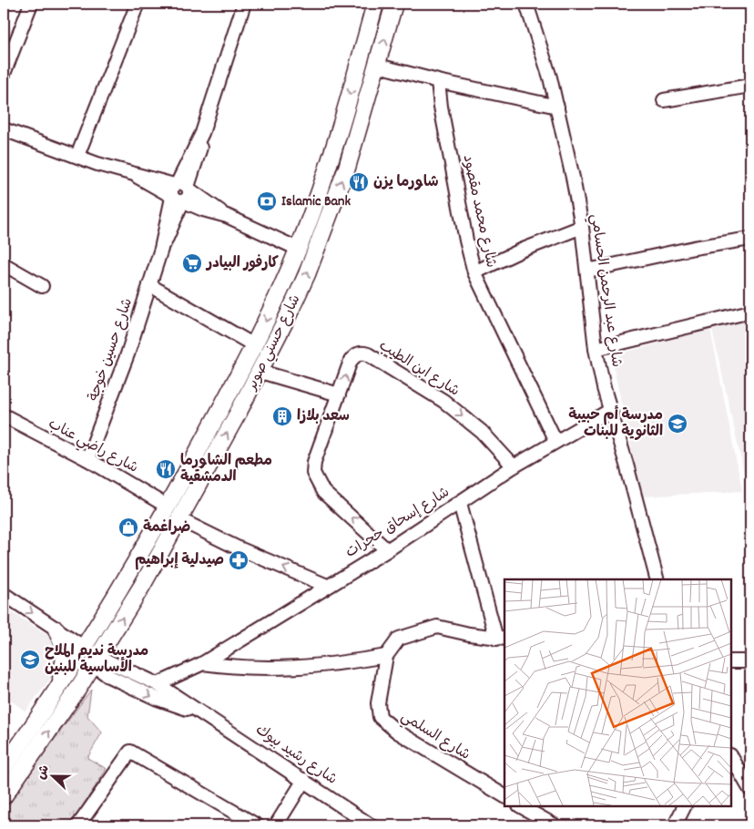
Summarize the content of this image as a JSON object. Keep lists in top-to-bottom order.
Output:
{
  "streets": {
    "main road": ["شارع حسني صوبر"],
    "street": [
      "شارع محمد مقصود",
      "شارع عبد الرحمن الحسامي",
      "شارع حسين خوجة",
      "شارع ابن الطيب",
      "شارع راضي عناب",
      "شارع إسحاق حجرات",
      "شارع السلمي",
      "شارع رشيد بيوك"
    ]
  },
  "crossings": [
    ["شارع محمد مقصود", "شارع إسحاق حجرات"],
    ["شارع عبد الرحمن الحسامي", "شارع إسحاق حجرات"],
    ["شارع حسني صوبر", "شارع راضي عناب"],
    ["شارع حسني صوبر", "شارع رشيد بيوك"],
    ["شارع حسين خوجة", "شارع راضي عناب"],
    ["شارع ابن الطيب", "شارع إسحاق حجرات"],
    ["شارع إسحاق حجرات", "شارع رشيد بيوك"]
  ],
  "places": {
    "restaurant": ["شاورما يزن", "مطعم الشاورما الدمشقية"],
    "bank": ["Islamic Bank"],
    "supermarket": ["كارفور البيادر"],
    "building": ["سعد بلازا"],
    "school or university": ["مدرسة أم حبيبة الثانوية للبنات", "مدرسة نديم الملاح الأساسية للبنين"],
    "shop": ["ضراغمة"],
    "pharmacy": ["صيدلية إبراهيم"]
  },
  "north": "left"
}
